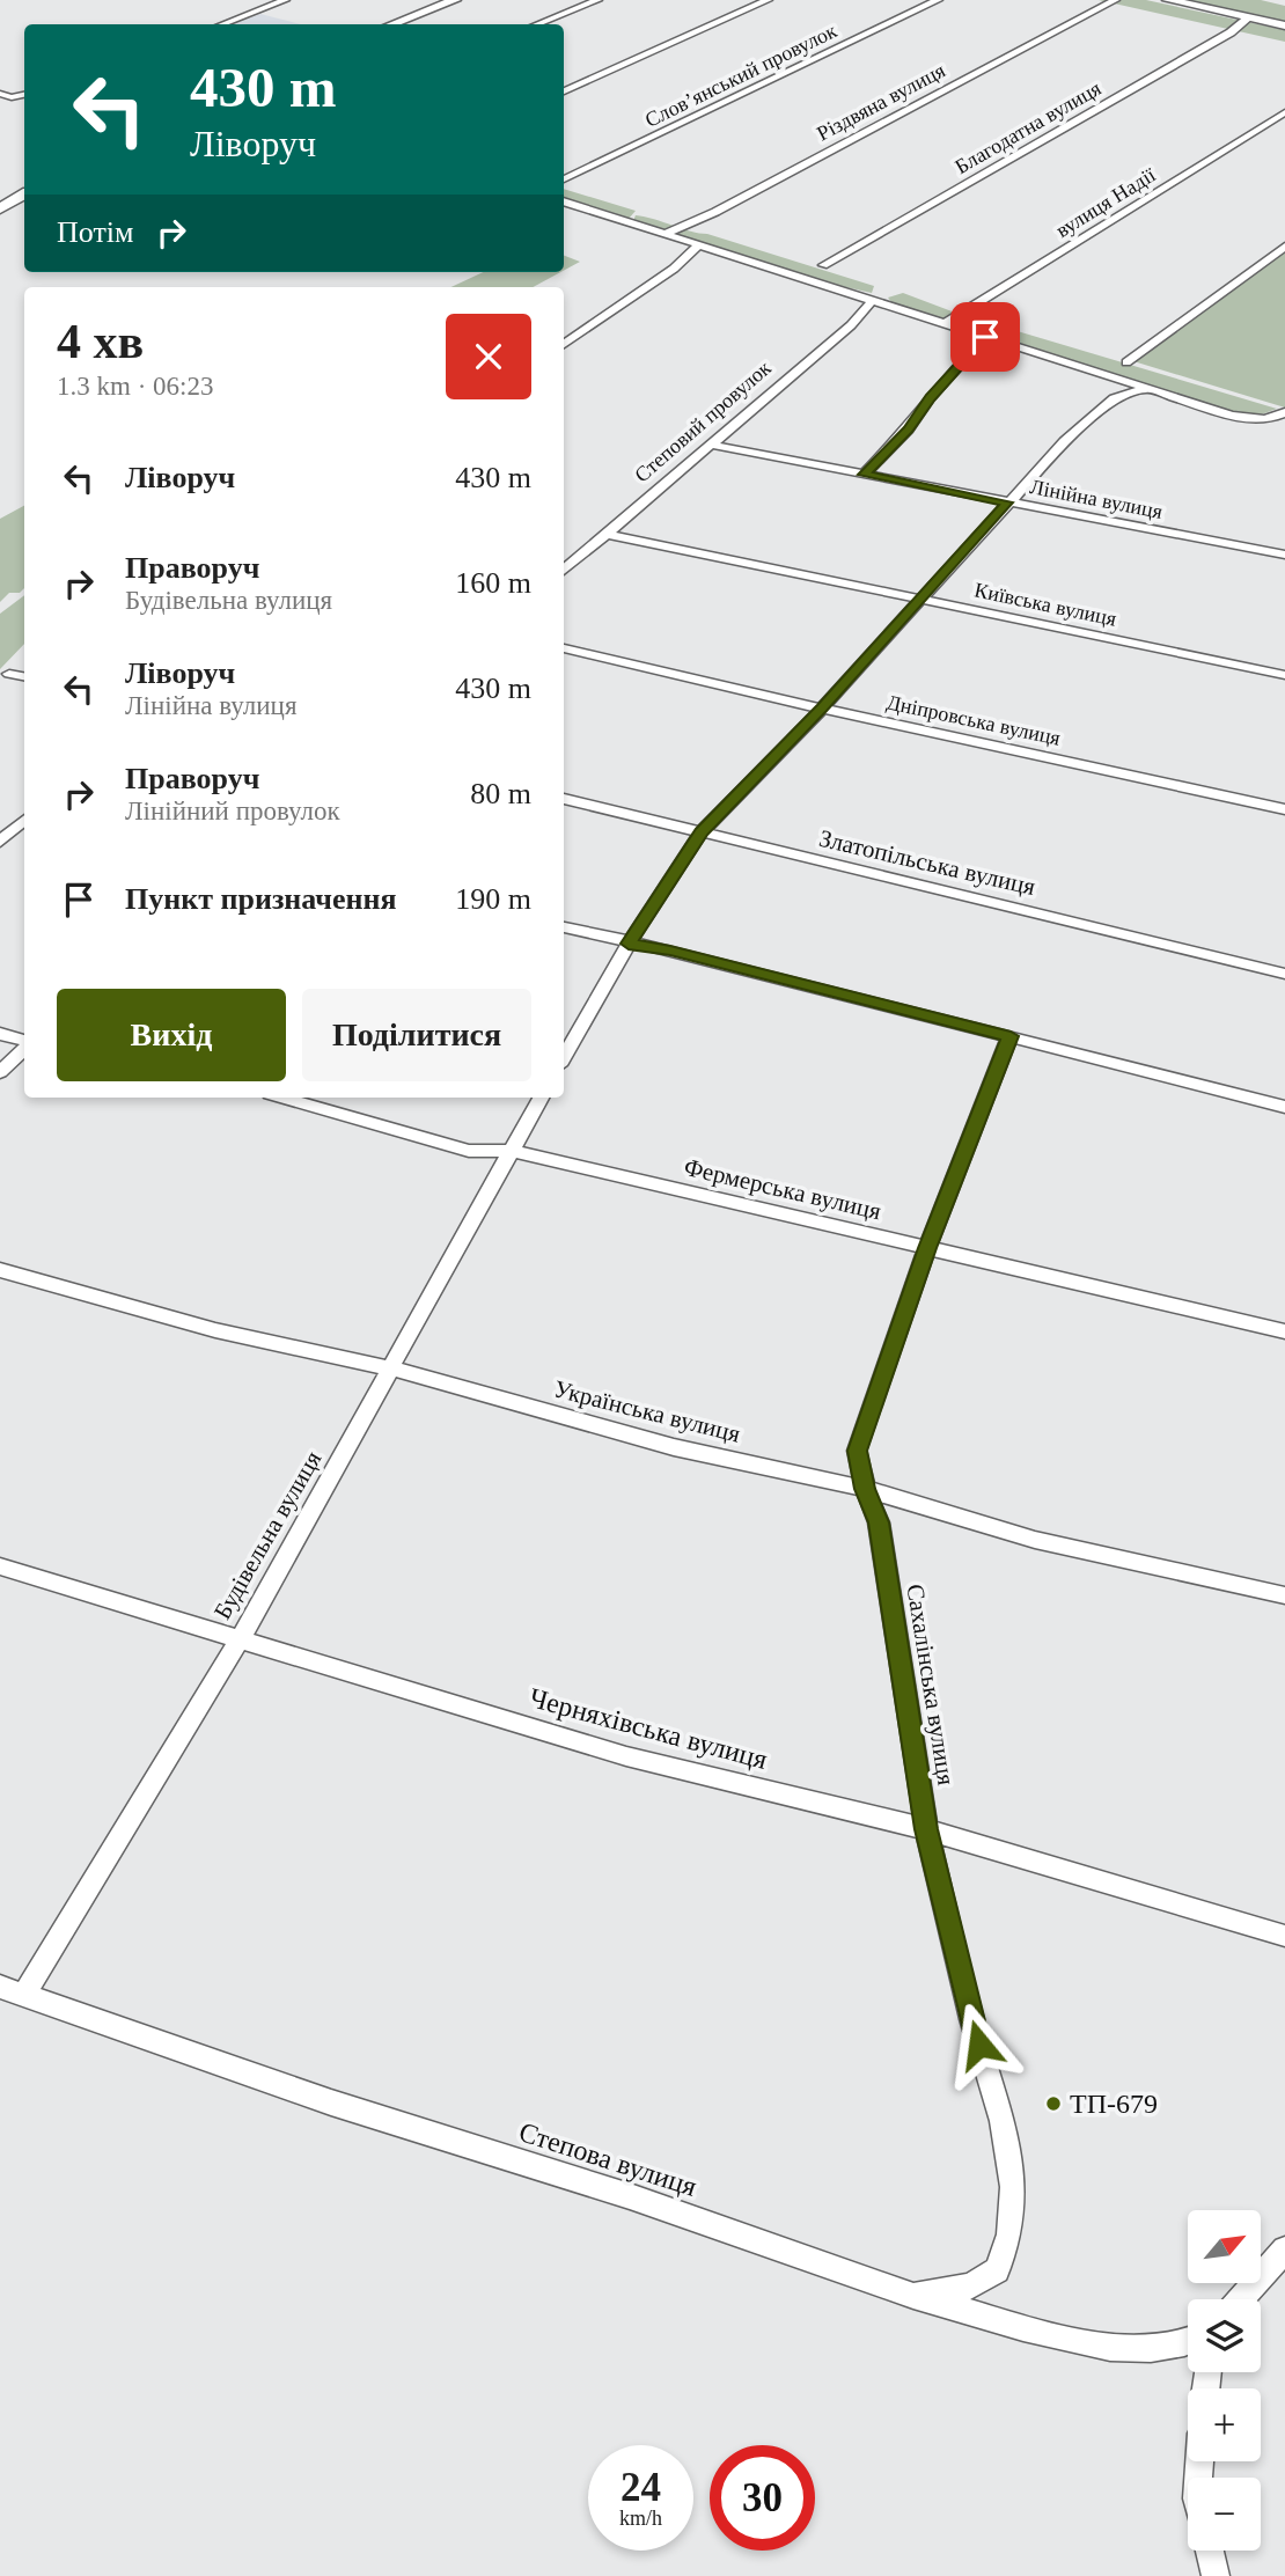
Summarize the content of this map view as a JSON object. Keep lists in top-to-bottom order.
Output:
{
  "streets": {
    "street": [
      "Словʼянський провулок",
      "Різдвяна вулиця",
      "Благодатна вулиця",
      "вулиця Надії",
      "Степовий провулок",
      "Лінійна вулиця",
      "Київська вулиця",
      "Дніпровська вулиця",
      "Златопільська вулиця",
      "Фермерська вулиця",
      "Українська вулиця",
      "Будівельна вулиця",
      "Сахалінська вулиця",
      "Черняхівська вулиця",
      "Степова вулиця"
    ]
  },
  "crossings": [
    ["Степовий провулок", "Лінійна вулиця"],
    ["Степовий провулок", "Київська вулиця"],
    ["Фермерська вулиця", "Будівельна вулиця"],
    ["Фермерська вулиця", "Сахалінська вулиця"],
    ["Українська вулиця", "Будівельна вулиця"],
    ["Українська вулиця", "Сахалінська вулиця"],
    ["Будівельна вулиця", "Черняхівська вулиця"],
    ["Будівельна вулиця", "Степова вулиця"],
    ["Сахалінська вулиця", "Черняхівська вулиця"],
    ["Сахалінська вулиця", "Степова вулиця"]
  ],
  "places": ["ТП-679"],
  "north": "top right",
  "page": {
    "turn": ["430 m", "Ліворуч"],
    "then": "Потім",
    "heading": ["4 хв", "1.3 km · 06:23"],
    "list": [
      {
        "name": "Ліворуч",
        "value": "430 m"
      },
      {
        "name": "Праворуч",
        "note": "Будівельна вулиця",
        "value": "160 m"
      },
      {
        "name": "Ліворуч",
        "note": "Лінійна вулиця",
        "value": "430 m"
      },
      {
        "name": "Праворуч",
        "note": "Лінійний провулок",
        "value": "80 m"
      },
      {
        "name": "Пункт призначення",
        "value": "190 m"
      }
    ],
    "buttons": ["Вихід", "Поділитися"],
    "map_buttons": ["+", "−"],
    "speed": "24 km/h",
    "limit": "30"
  }
}
